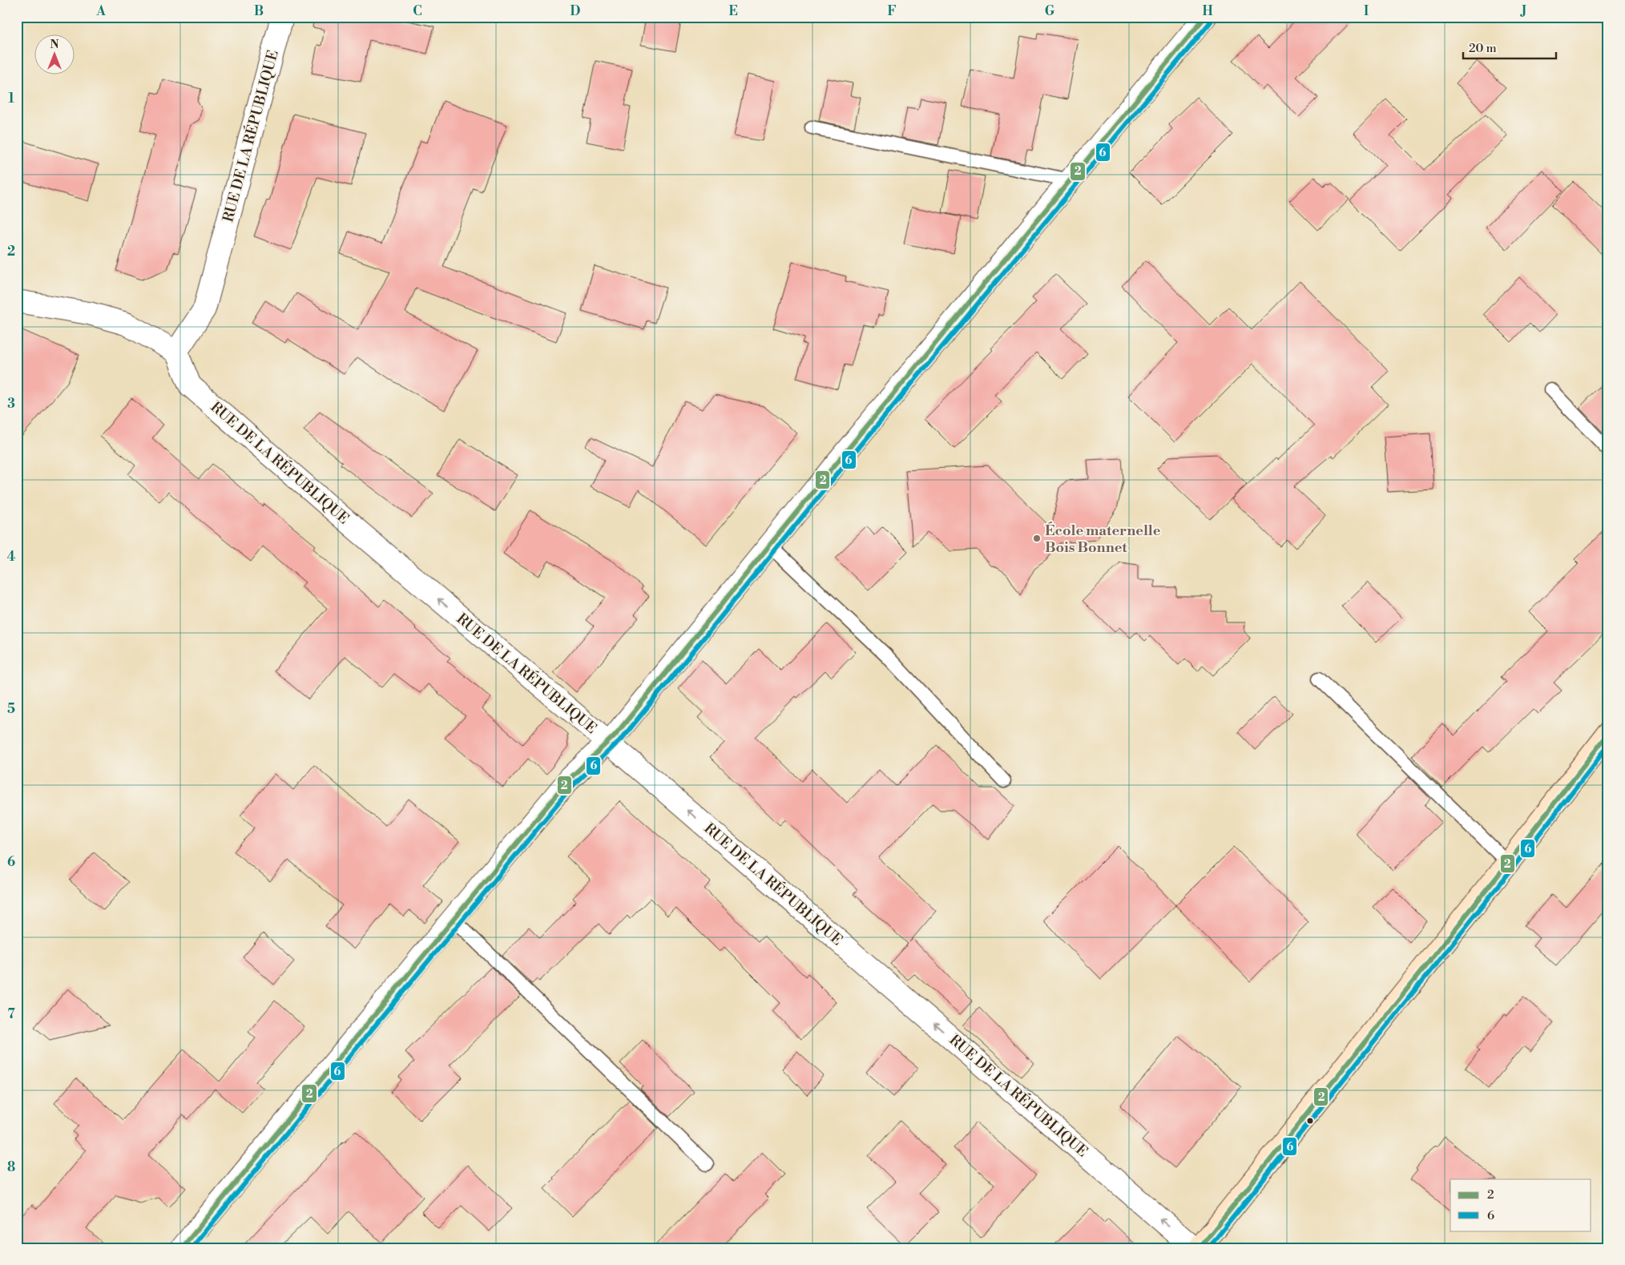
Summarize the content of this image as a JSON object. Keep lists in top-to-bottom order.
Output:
{
  "streets": {
    "street": ["RUE DE LA RÉPUBLIQUE"]
  },
  "one_way": ["RUE DE LA RÉPUBLIQUE"],
  "places": ["École maternelle Bois Bonnet"],
  "lines": ["transit line 2", "transit line 6"],
  "legend": ["2", "6"],
  "scale_bar": "20 m",
  "north": "top",
  "grid": {
    "columns": [
      "A",
      "B",
      "C",
      "D",
      "E",
      "F",
      "G",
      "H",
      "I",
      "J"
    ],
    "rows": [
      "1",
      "2",
      "3",
      "4",
      "5",
      "6",
      "7",
      "8"
    ]
  }
}
